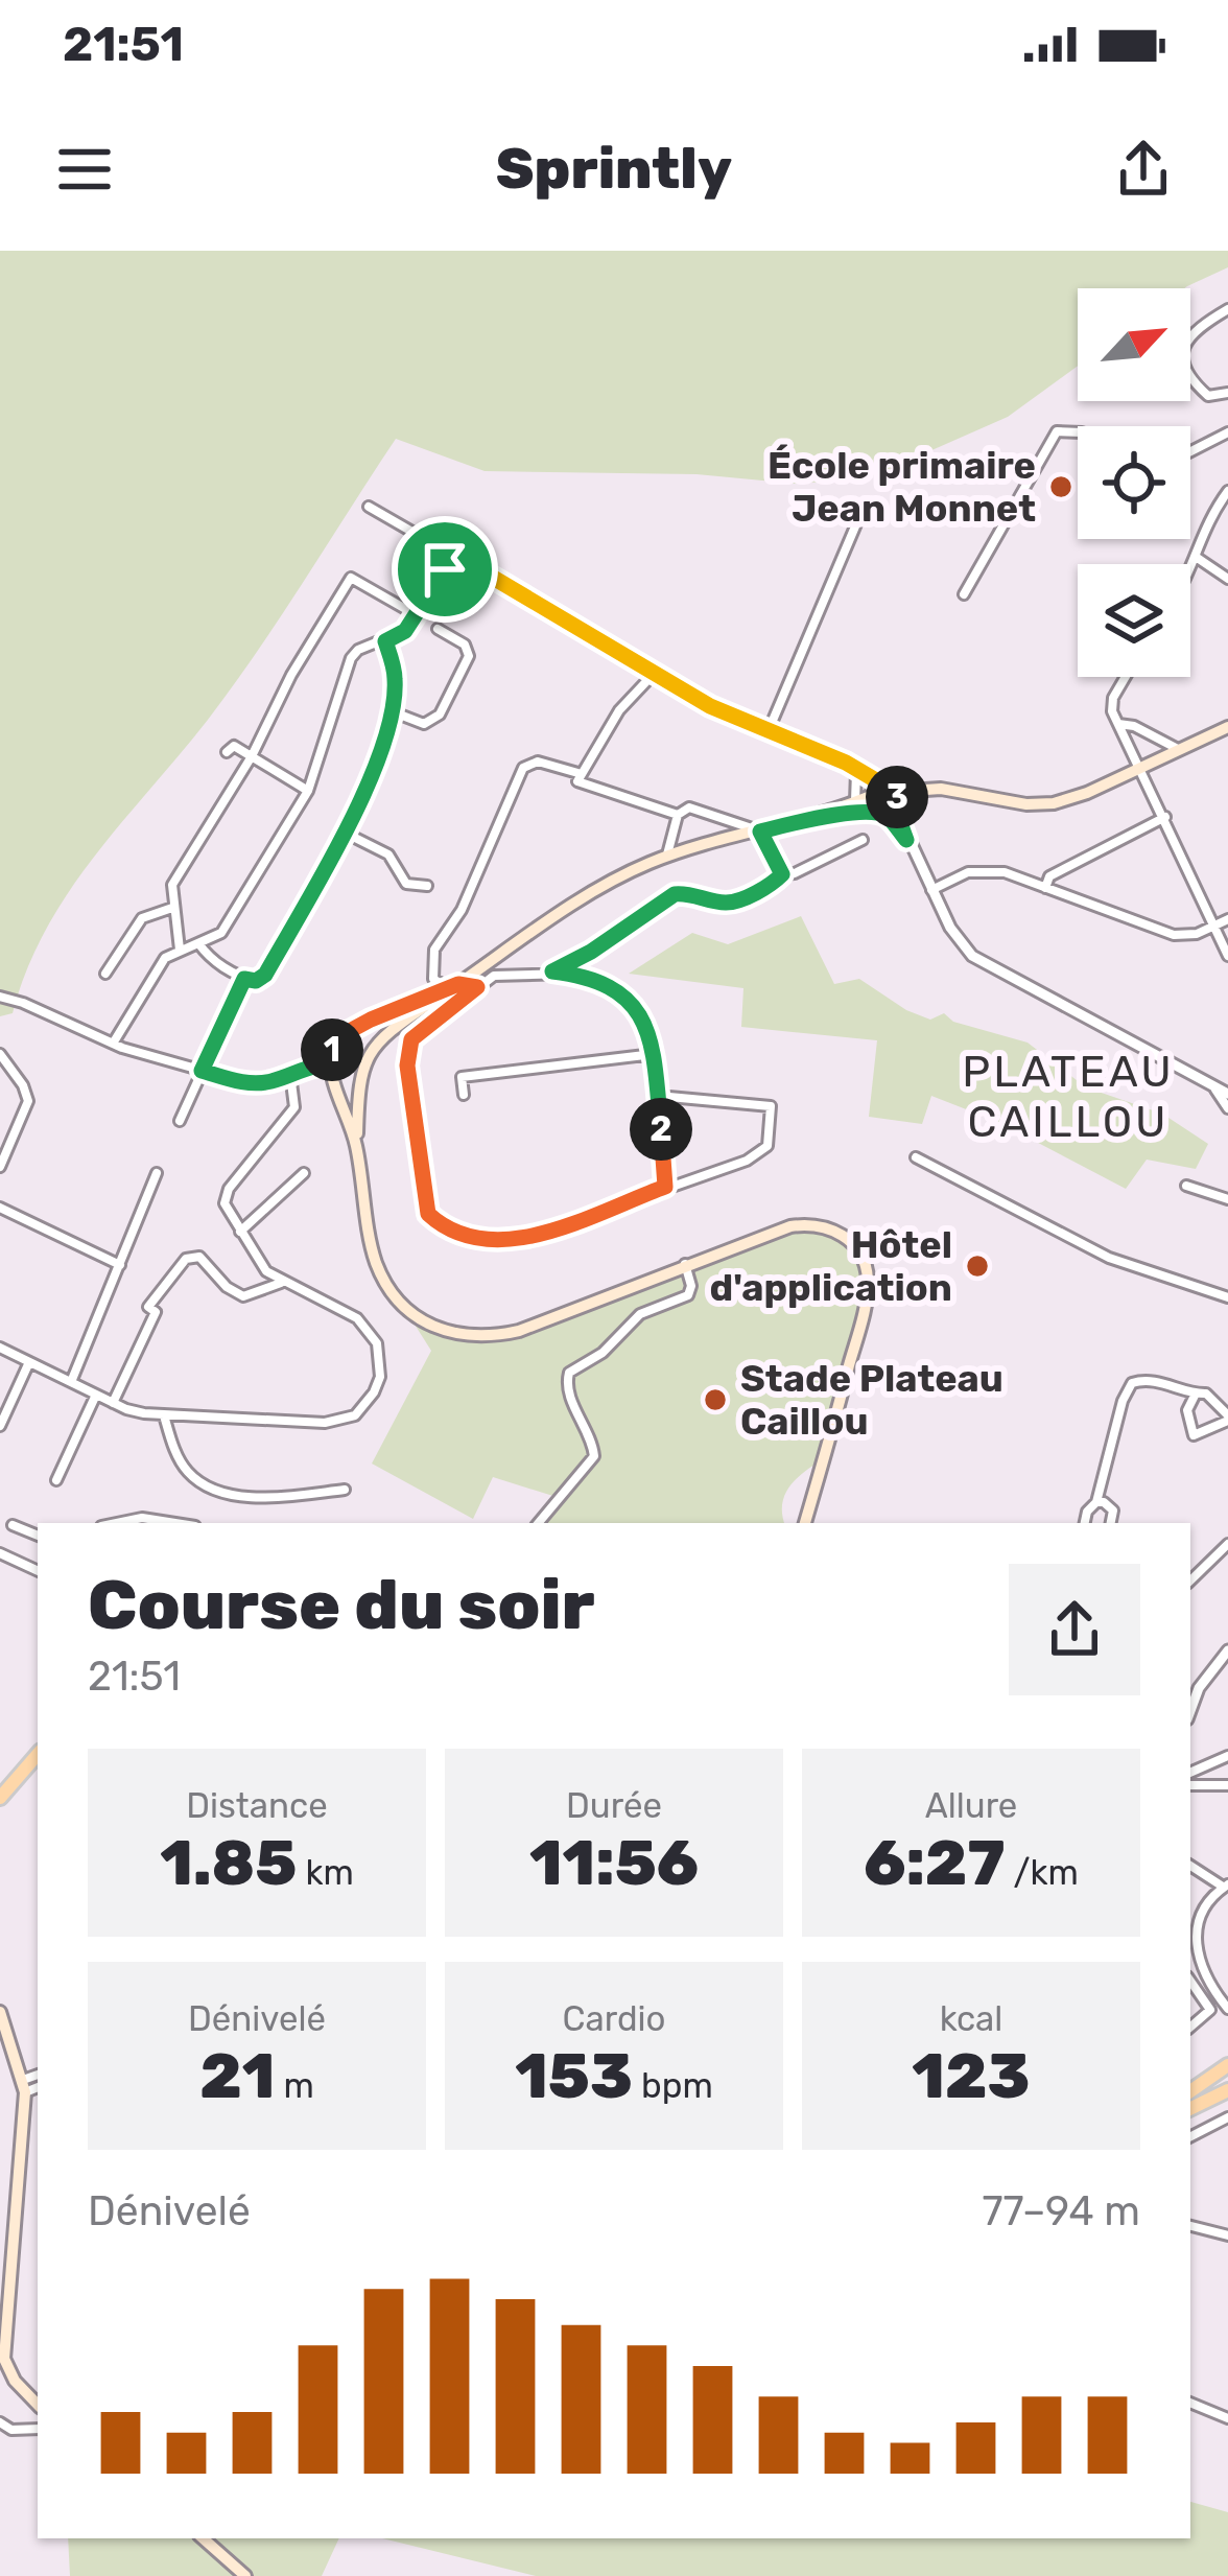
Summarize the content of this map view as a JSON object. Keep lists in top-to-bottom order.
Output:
{
  "districts": ["PLATEAU CAILLOU"],
  "places": ["École primaire Jean Monnet", "Hôtel d'application", "Stade Plateau Caillou"],
  "north": "top right",
  "page": {
    "status": "21:51",
    "header": "Sprintly",
    "pins": ["3", "1", "2"],
    "heading": ["Course du soir", "21:51"],
    "stats": [
      ["Distance", "1.85 km"],
      ["Durée", "11:56"],
      ["Allure", "6:27 /km"],
      ["Dénivelé", "21 m"],
      ["Cardio", "153 bpm"],
      ["kcal", "123"]
    ],
    "chart": ["Dénivelé", "77–94 m"]
  }
}
